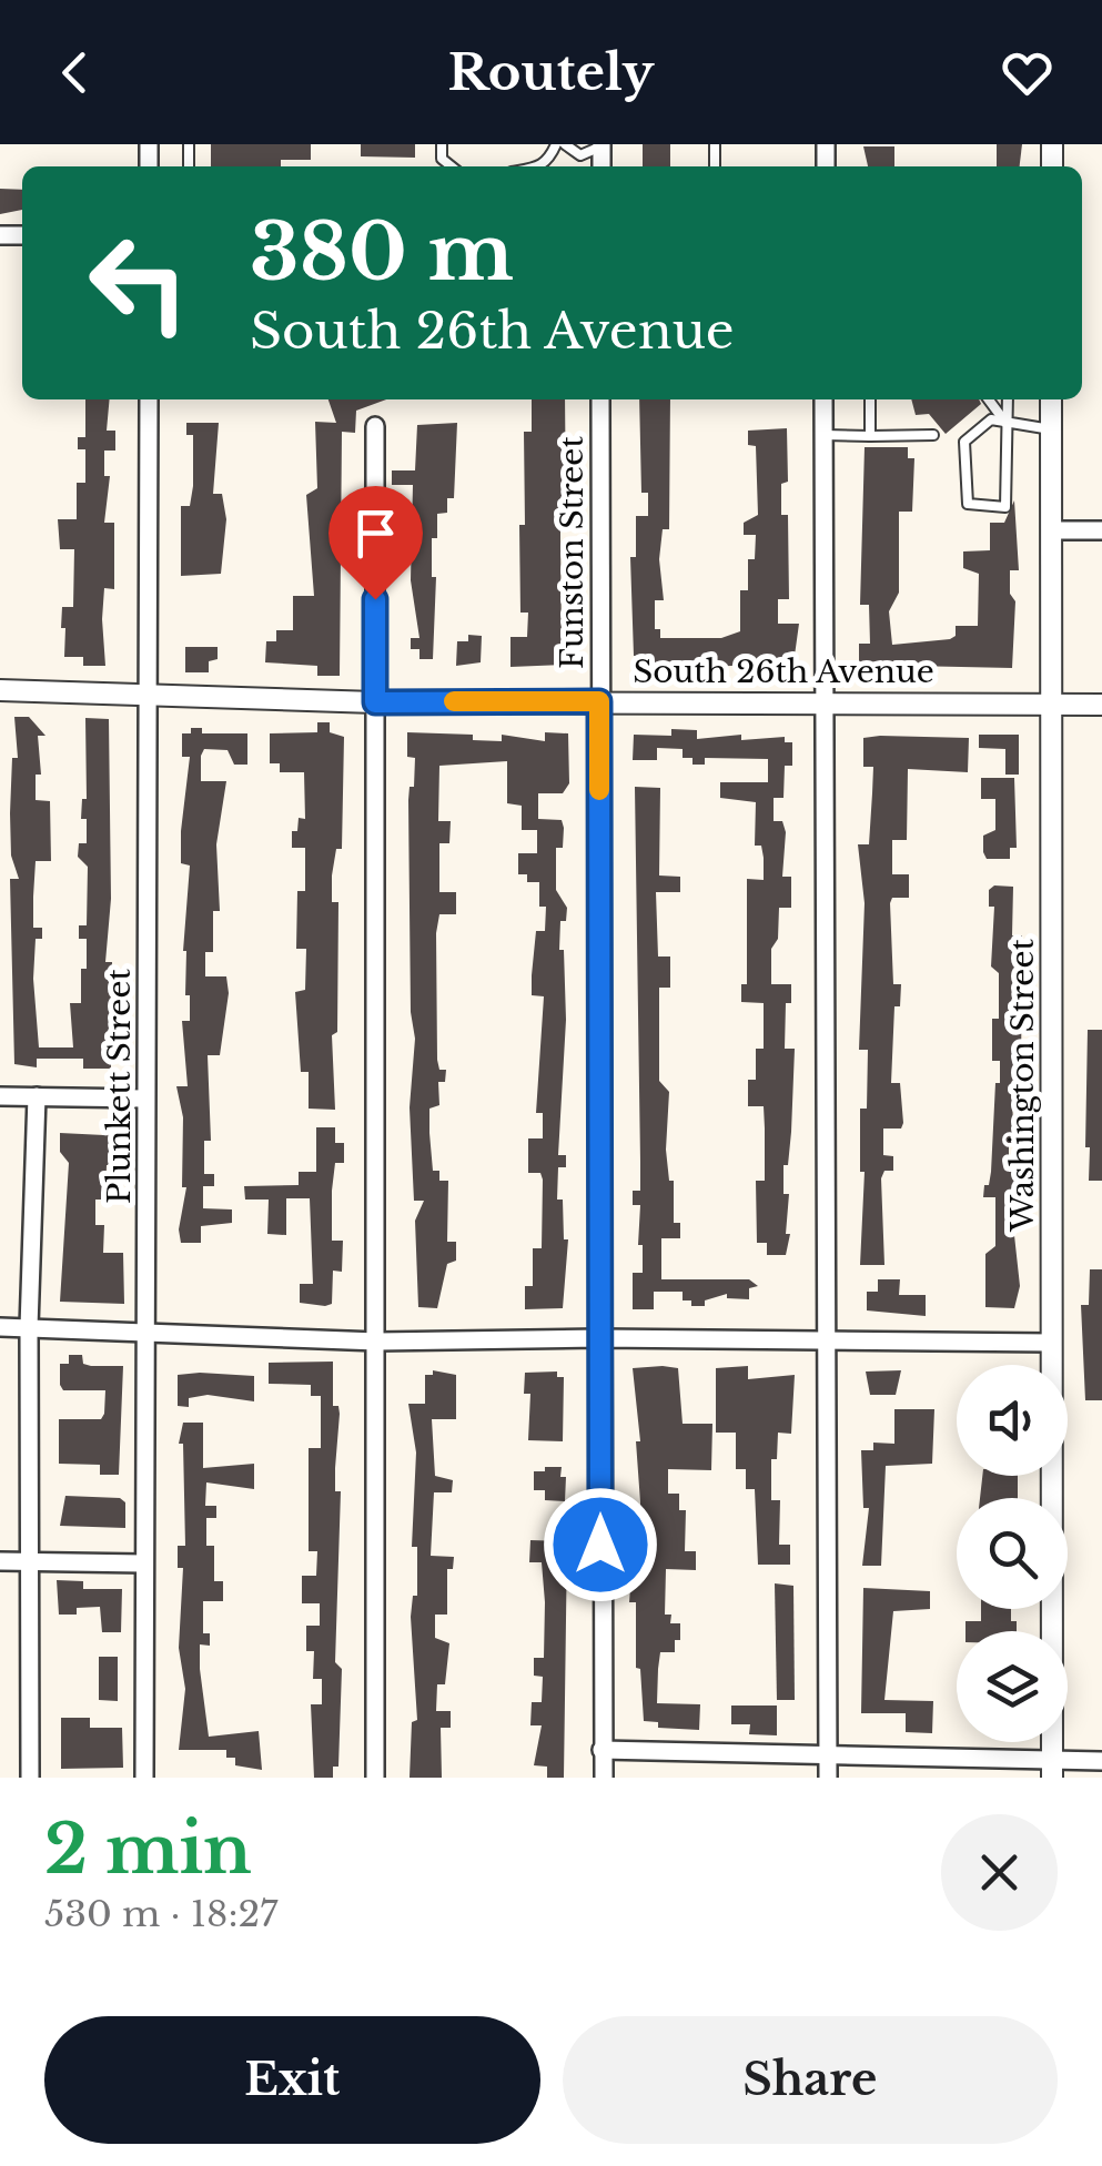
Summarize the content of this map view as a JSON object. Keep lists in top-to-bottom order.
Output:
{
  "streets": {
    "street": [
      "Funston Street",
      "South 26th Avenue",
      "Washington Street",
      "Plunkett Street"
    ]
  },
  "crossings": [
    ["Funston Street", "South 26th Avenue"],
    ["South 26th Avenue", "Washington Street"],
    ["South 26th Avenue", "Plunkett Street"]
  ],
  "page": {
    "header": "Routely",
    "turn": ["380 m", "South 26th Avenue"],
    "heading": ["2 min", "530 m · 18:27"],
    "buttons": ["Exit", "Share"]
  }
}
